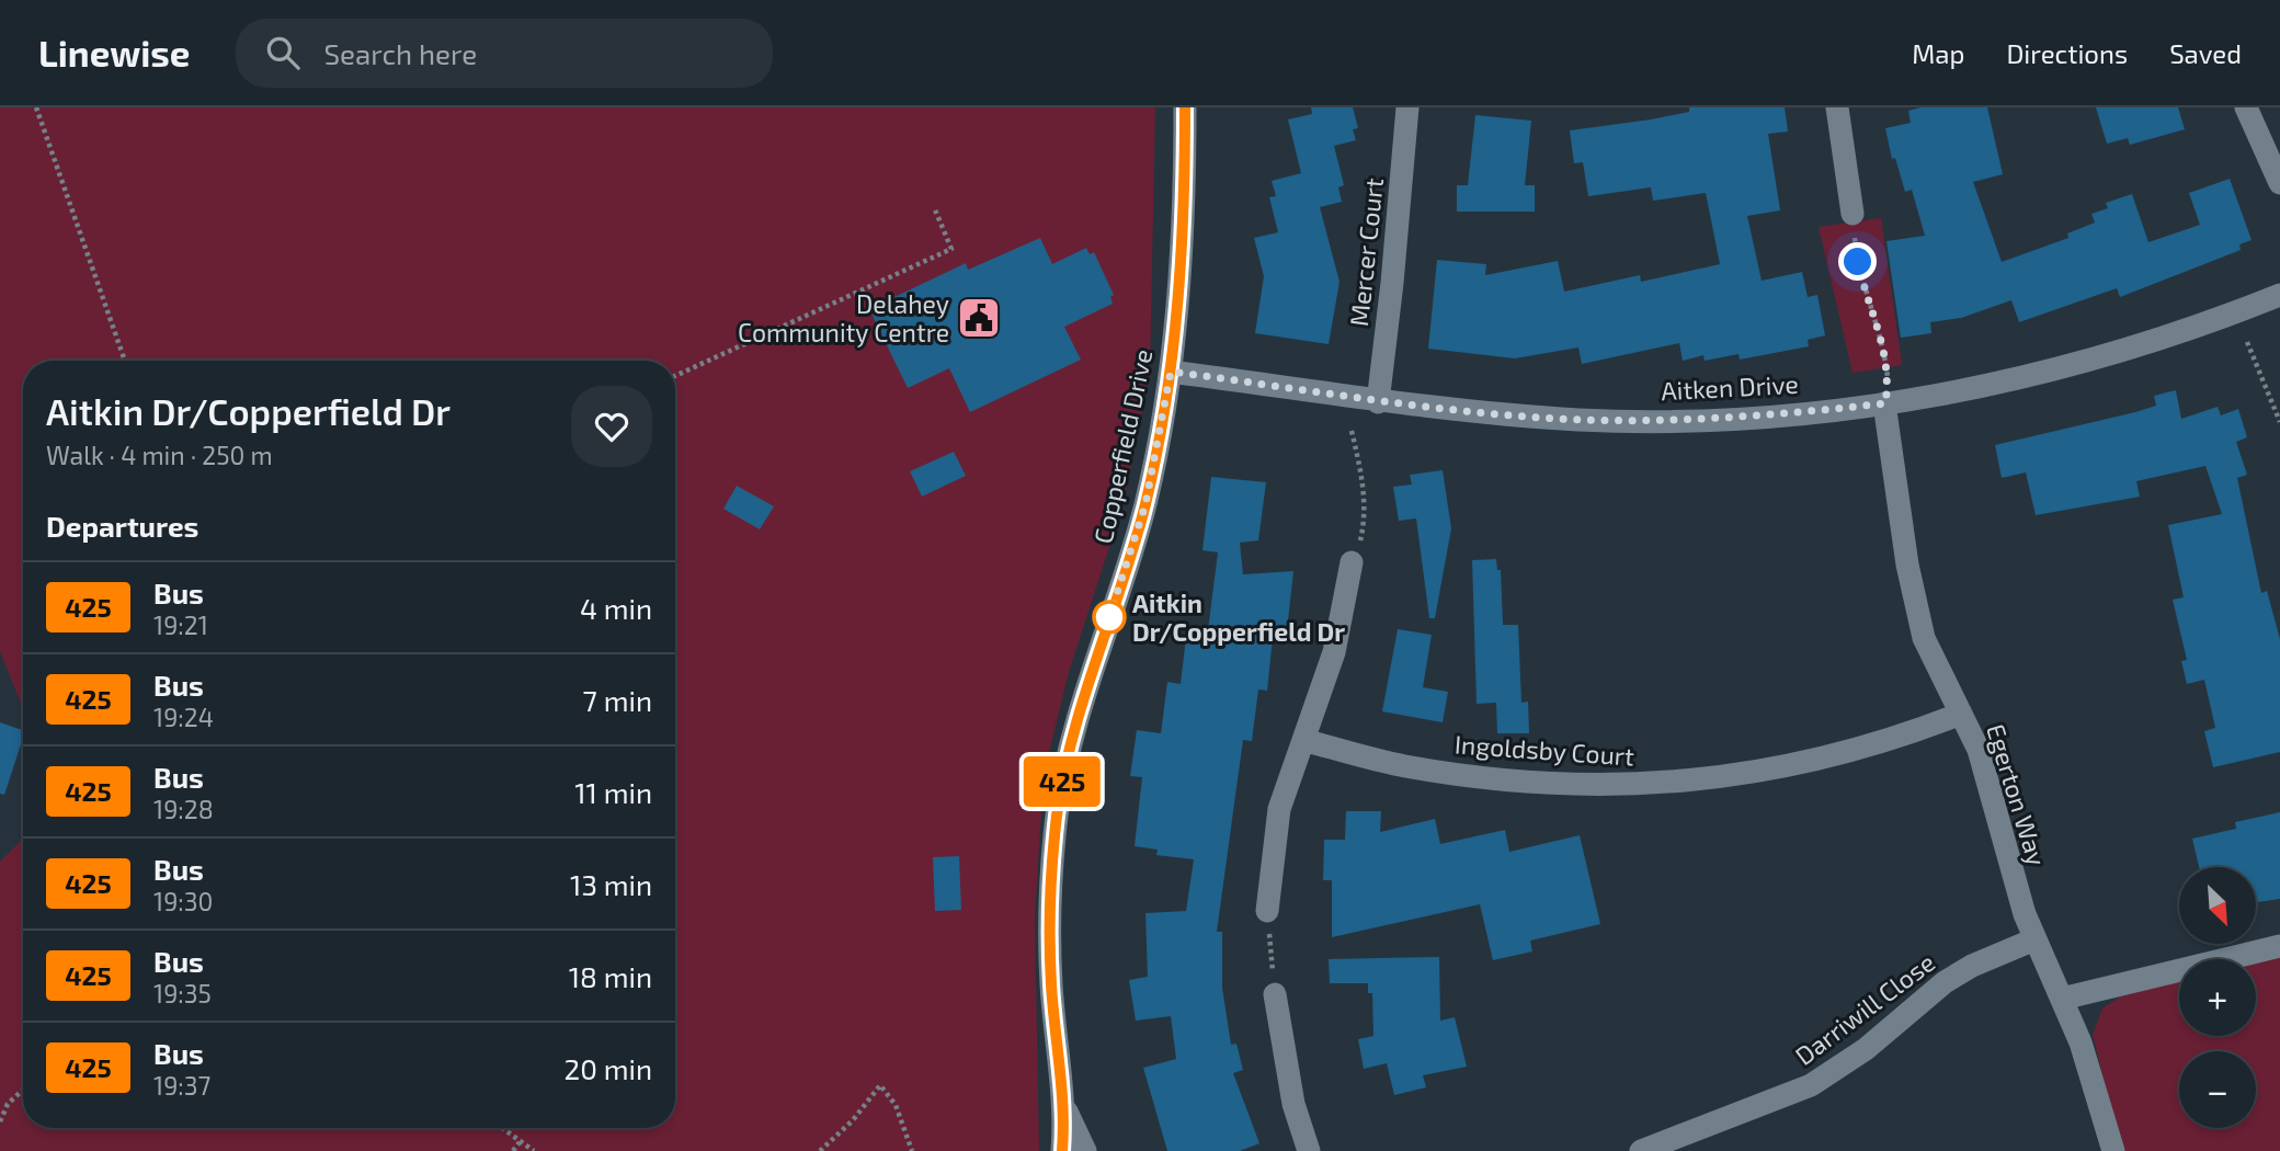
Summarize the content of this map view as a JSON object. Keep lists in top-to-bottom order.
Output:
{
  "streets": {
    "street": [
      "Mercer Court",
      "Aitken Drive",
      "Copperfield Drive",
      "Ingoldsby Court",
      "Egerton Way",
      "Darriwill Close"
    ]
  },
  "crossings": [
    ["Mercer Court", "Aitken Drive"],
    ["Aitken Drive", "Copperfield Drive"],
    ["Aitken Drive", "Egerton Way"],
    ["Ingoldsby Court", "Egerton Way"],
    ["Egerton Way", "Darriwill Close"]
  ],
  "places": {
    "public building": ["Delahey Community Centre"],
    "other": ["Aitkin Dr/Copperfield Dr"]
  },
  "lines": ["bus line 425"],
  "north": "bottom right",
  "page": {
    "header": "Linewise",
    "search": "Search here",
    "nav": ["Map", "Directions", "Saved"],
    "on_map": "425",
    "heading": [
      ["Aitkin Dr/Copperfield Dr", "Walk · 4 min · 250 m"],
      "Departures"
    ],
    "list": [
      {
        "mark": "425",
        "name": "Bus",
        "note": "19:21",
        "value": "4 min"
      },
      {
        "mark": "425",
        "name": "Bus",
        "note": "19:24",
        "value": "7 min"
      },
      {
        "mark": "425",
        "name": "Bus",
        "note": "19:28",
        "value": "11 min"
      },
      {
        "mark": "425",
        "name": "Bus",
        "note": "19:30",
        "value": "13 min"
      },
      {
        "mark": "425",
        "name": "Bus",
        "note": "19:35",
        "value": "18 min"
      },
      {
        "mark": "425",
        "name": "Bus",
        "note": "19:37",
        "value": "20 min"
      }
    ],
    "map_buttons": ["+", "−"]
  }
}
